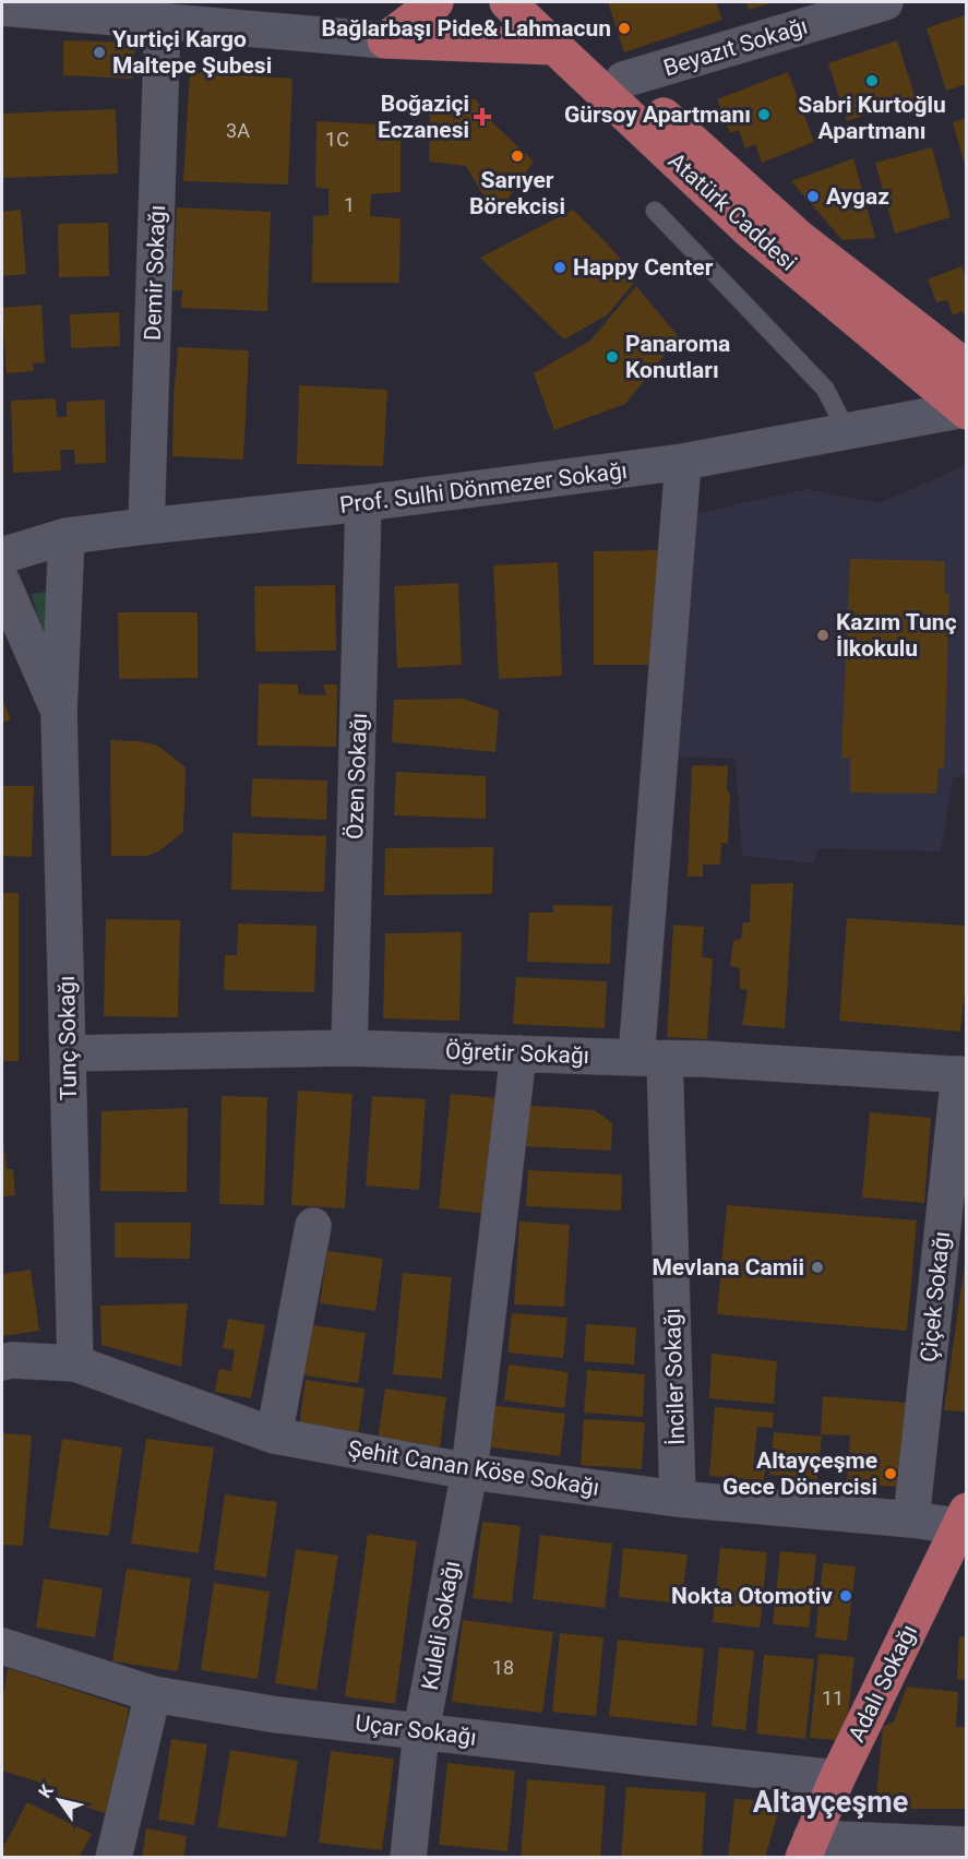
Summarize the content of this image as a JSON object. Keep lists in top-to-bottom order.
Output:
{
  "streets": {
    "main road": ["Atatürk Caddesi", "Adalı Sokağı"],
    "street": [
      "Beyazıt Sokağı",
      "Demir Sokağı",
      "Prof. Sulhi Dönmezer Sokağı",
      "Özen Sokağı",
      "Tunç Sokağı",
      "Öğretir Sokağı",
      "Çiçek Sokağı",
      "İnciler Sokağı",
      "Şehit Canan Köse Sokağı",
      "Kuleli Sokağı",
      "Uçar Sokağı"
    ]
  },
  "crossings": [
    ["Beyazıt Sokağı", "Atatürk Caddesi"],
    ["Atatürk Caddesi", "Prof. Sulhi Dönmezer Sokağı"],
    ["Demir Sokağı", "Prof. Sulhi Dönmezer Sokağı"],
    ["Prof. Sulhi Dönmezer Sokağı", "Özen Sokağı"],
    ["Prof. Sulhi Dönmezer Sokağı", "Tunç Sokağı"],
    ["Prof. Sulhi Dönmezer Sokağı", "İnciler Sokağı"],
    ["Özen Sokağı", "Öğretir Sokağı"],
    ["Tunç Sokağı", "Öğretir Sokağı"],
    ["Tunç Sokağı", "Şehit Canan Köse Sokağı"],
    ["Öğretir Sokağı", "Çiçek Sokağı"],
    ["Öğretir Sokağı", "İnciler Sokağı"],
    ["Öğretir Sokağı", "Kuleli Sokağı"],
    ["Çiçek Sokağı", "Şehit Canan Köse Sokağı"],
    ["İnciler Sokağı", "Şehit Canan Köse Sokağı"],
    ["Şehit Canan Köse Sokağı", "Kuleli Sokağı"],
    ["Şehit Canan Köse Sokağı", "Adalı Sokağı"],
    ["Kuleli Sokağı", "Uçar Sokağı"],
    ["Adalı Sokağı", "Uçar Sokağı"]
  ],
  "districts": ["Altayçeşme"],
  "places": {
    "other": [
      "Bağlarbaşı Pide& Lahmacun",
      "Yurtiçi Kargo Maltepe Şubesi",
      "Sabri Kurtoğlu Apartmanı",
      "Gürsoy Apartmanı",
      "Sarıyer Börekcisi",
      "Aygaz",
      "Happy Center",
      "Panaroma Konutları",
      "Kazım Tunç İlkokulu",
      "Mevlana Camii",
      "Altayçeşme Gece Dönercisi",
      "Nokta Otomotiv"
    ],
    "health": ["Boğaziçi Eczanesi"]
  },
  "house_numbers": [
    "3A",
    "1C",
    "1",
    "18",
    "11"
  ],
  "north": "top left"
}
